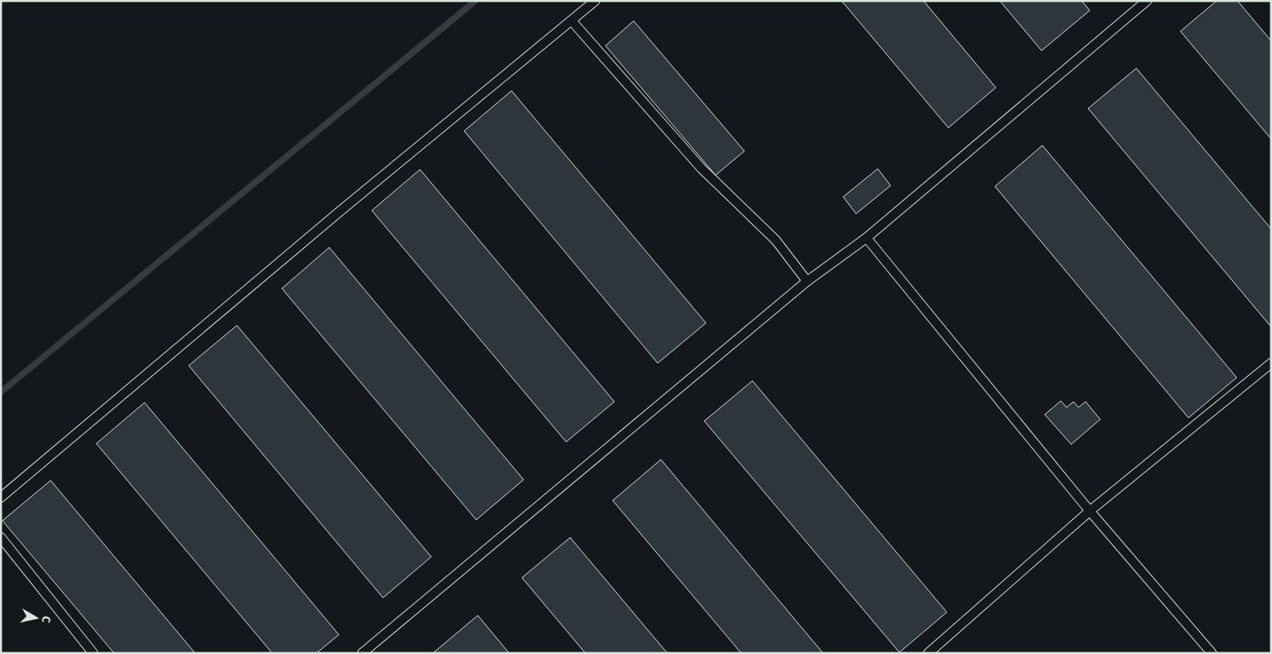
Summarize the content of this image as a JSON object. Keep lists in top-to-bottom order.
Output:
{
  "north": "right"
}
